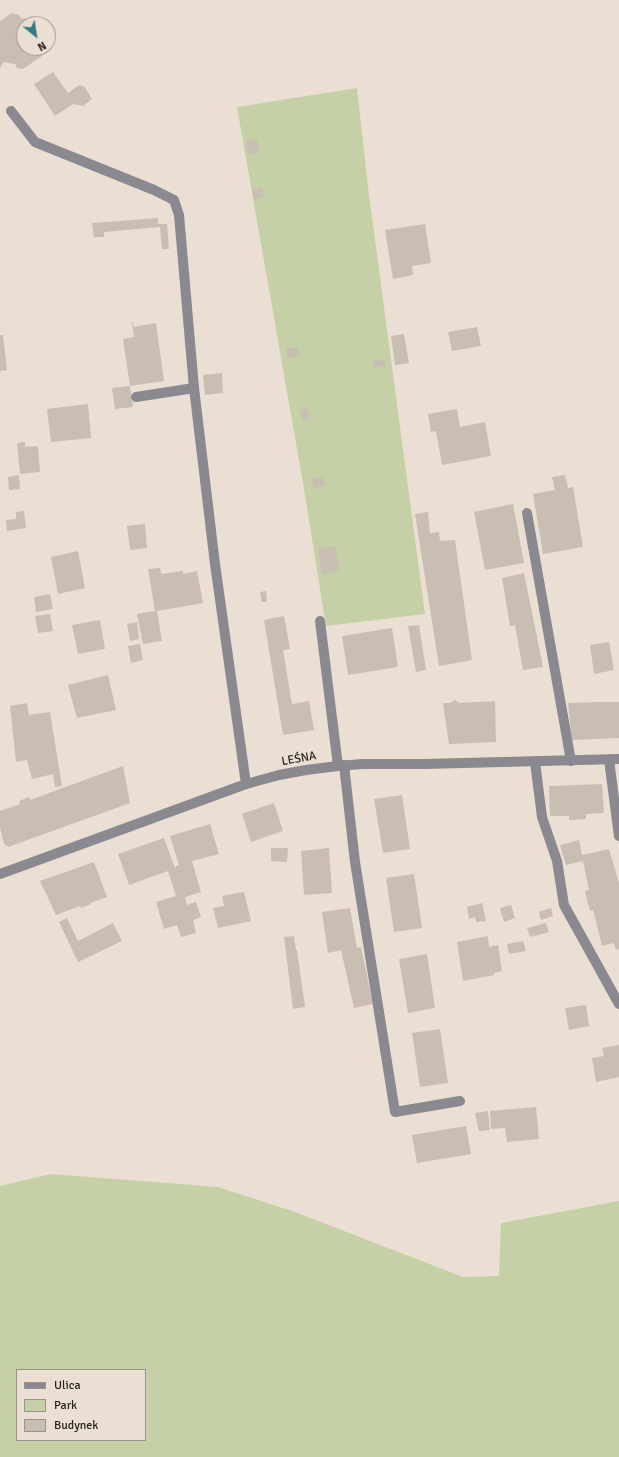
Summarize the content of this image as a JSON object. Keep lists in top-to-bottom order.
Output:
{
  "streets": {
    "street": ["LEŚNA"]
  },
  "legend": ["Ulica", "Park", "Budynek"],
  "north": "bottom right"
}
